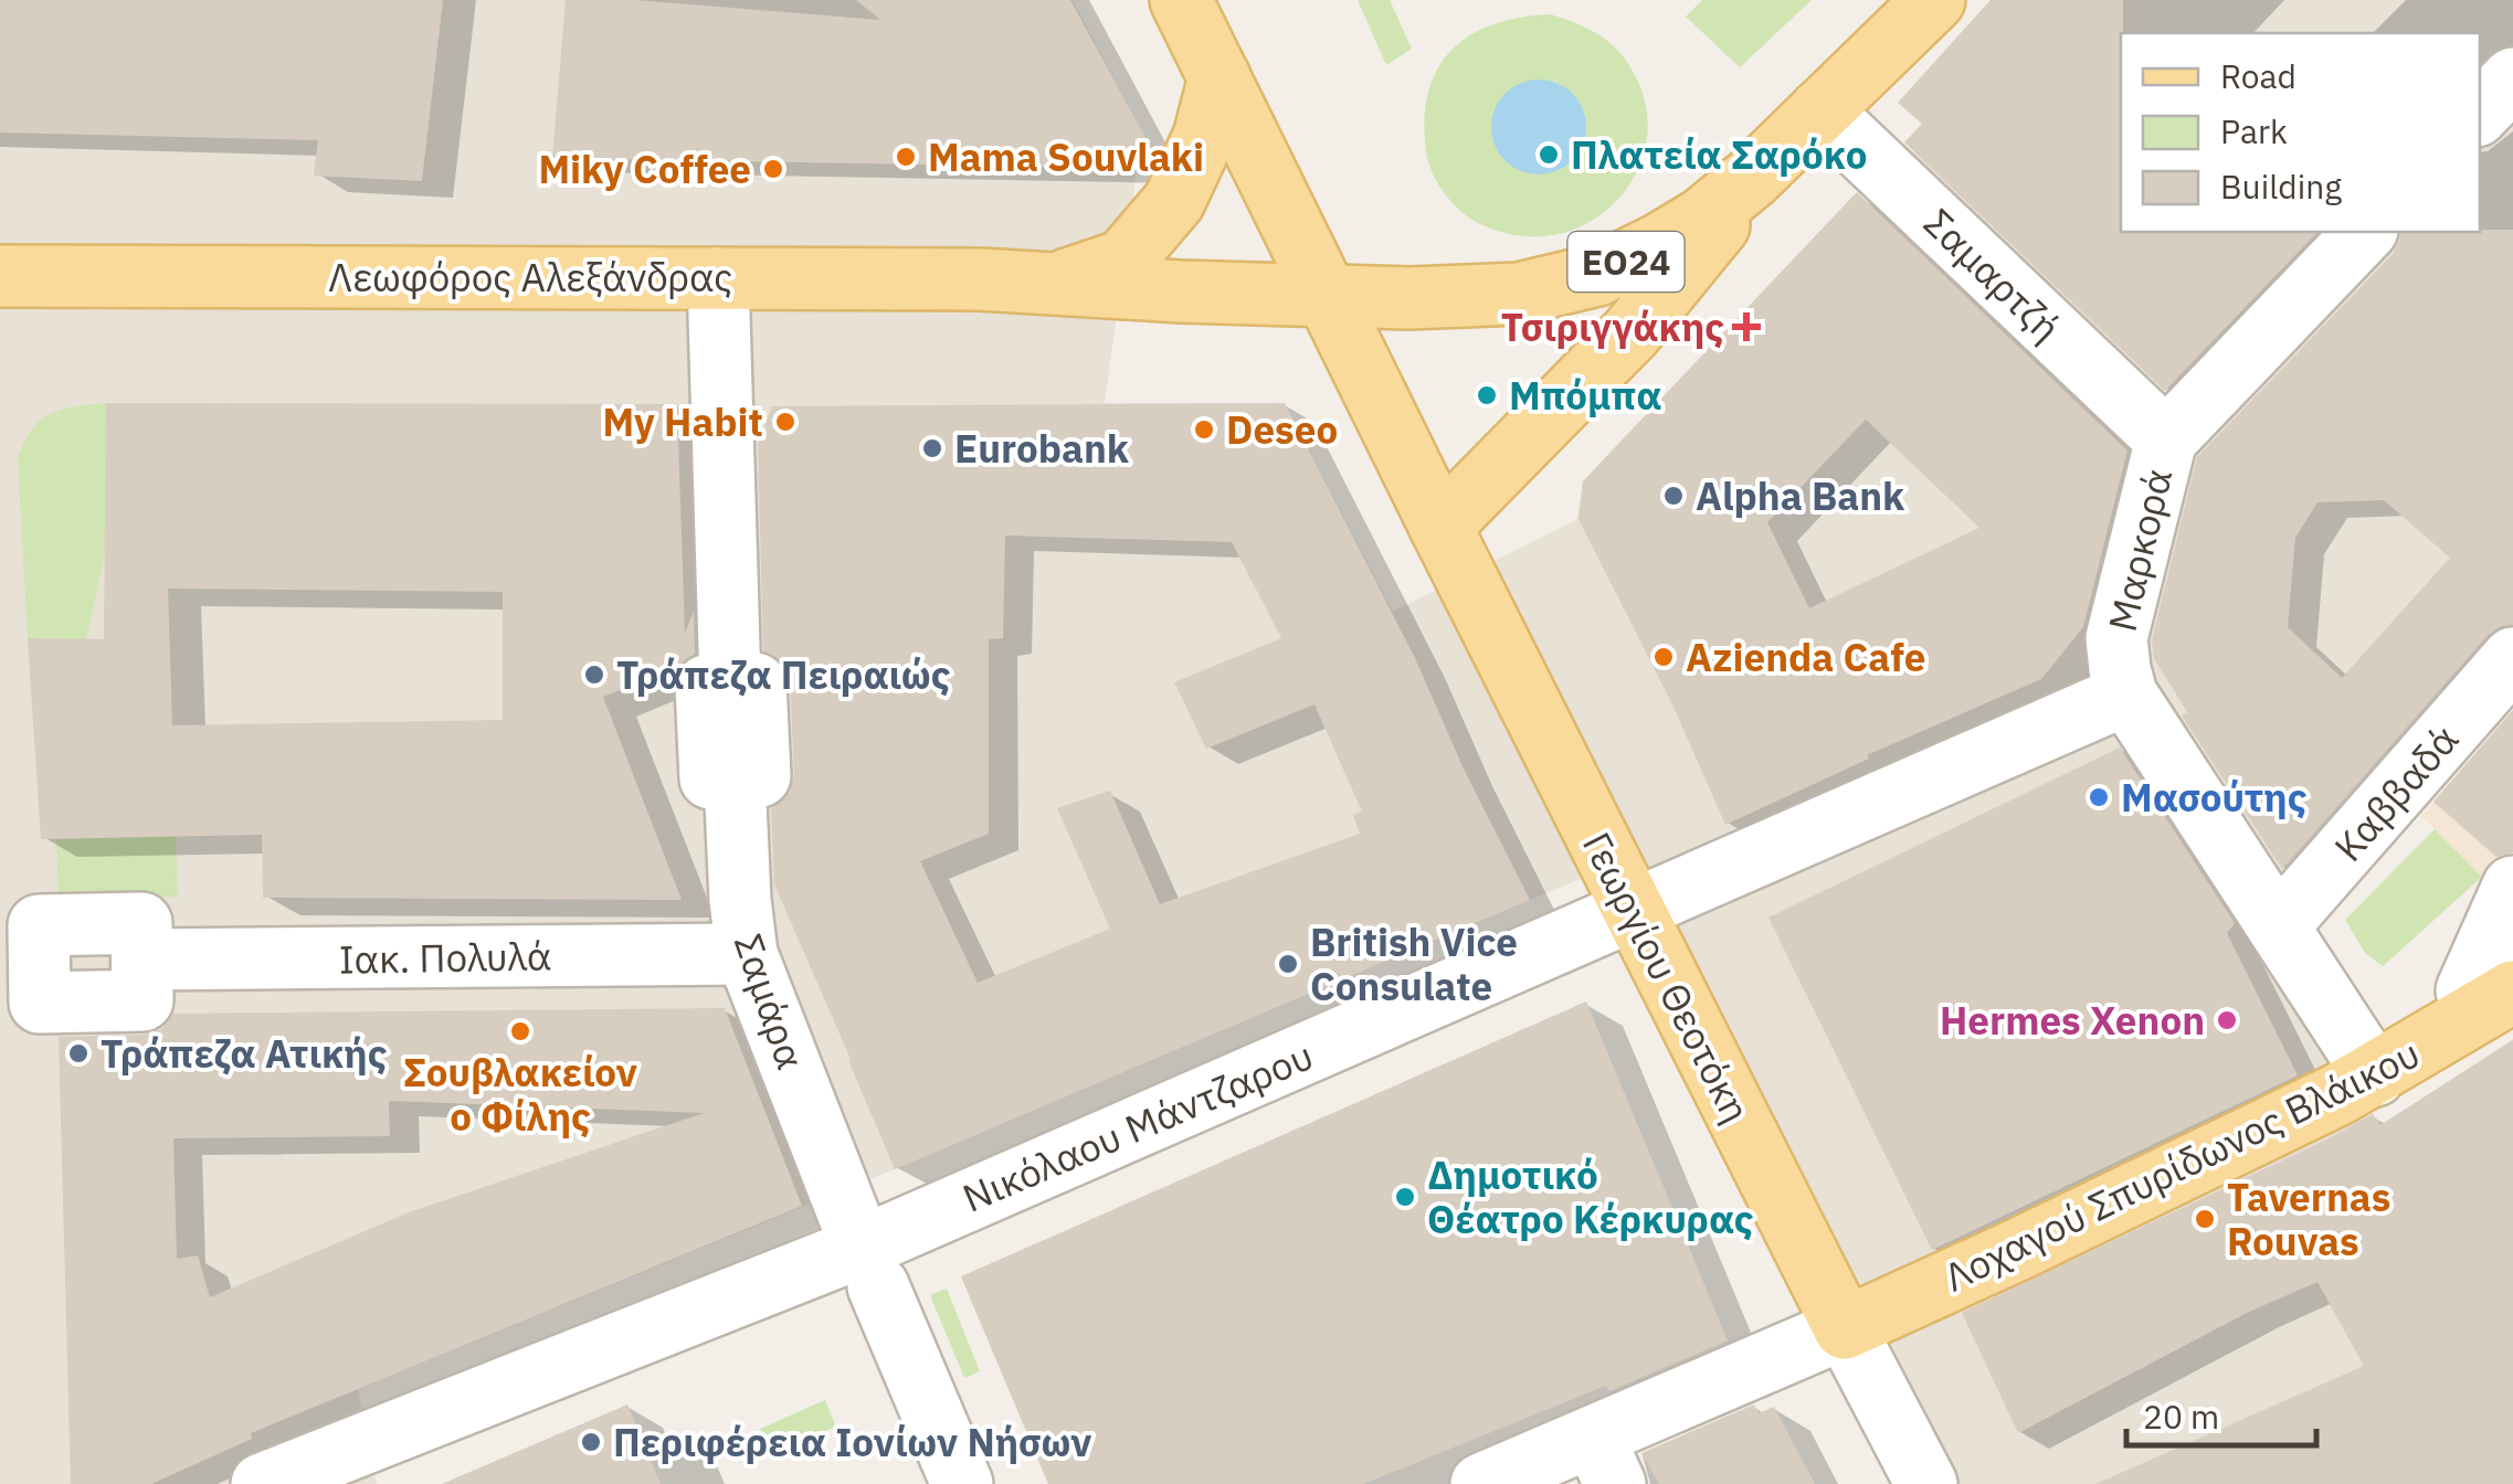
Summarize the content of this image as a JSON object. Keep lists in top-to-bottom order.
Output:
{
  "streets": {
    "main road": [
      "ΕΟ24",
      "Λεωφόρος Αλεξάνδρας",
      "Γεωργίου Θεοτόκη",
      "Λοχαγού Σπυρίδωνος Βλάικου"
    ],
    "street": [
      "Σαμαρτζή",
      "Μαρκορά",
      "Καββαδά",
      "Ιακ. Πολυλά",
      "Σαμάρα",
      "Νικόλαου Μάντζαρου"
    ]
  },
  "crossings": [
    ["ΕΟ24", "Σαμαρτζή"],
    ["ΕΟ24", "Λεωφόρος Αλεξάνδρας"],
    ["ΕΟ24", "Γεωργίου Θεοτόκη"],
    ["Σαμαρτζή", "Μαρκορά"],
    ["Λεωφόρος Αλεξάνδρας", "Γεωργίου Θεοτόκη"],
    ["Λεωφόρος Αλεξάνδρας", "Σαμάρα"],
    ["Μαρκορά", "Καββαδά"],
    ["Μαρκορά", "Νικόλαου Μάντζαρου"],
    ["Μαρκορά", "Λοχαγού Σπυρίδωνος Βλάικου"],
    ["Ιακ. Πολυλά", "Σαμάρα"],
    ["Γεωργίου Θεοτόκη", "Νικόλαου Μάντζαρου"],
    ["Γεωργίου Θεοτόκη", "Λοχαγού Σπυρίδωνος Βλάικου"]
  ],
  "places": {
    "other": [
      "Πλατεία Σαρόκο",
      "Mama Souvlaki",
      "Miky Coffee",
      "Μπόμπα",
      "My Habit",
      "Deseo",
      "Eurobank",
      "Alpha Bank",
      "Azienda Cafe",
      "Τράπεζα Πειραιώς",
      "Μασούτης",
      "British Vice Consulate",
      "Hermes Xenon",
      "Σουβλακείον ο Φίλης",
      "Τράπεζα Ατικής",
      "Δημοτικό Θέατρο Κέρκυρας",
      "Tavernas Rouvas",
      "Περιφέρεια Ιονίων Νήσων"
    ],
    "health": ["Τσιριγγάκης"]
  },
  "legend": ["Road", "Park", "Building"],
  "scale_bar": "20 m"
}
